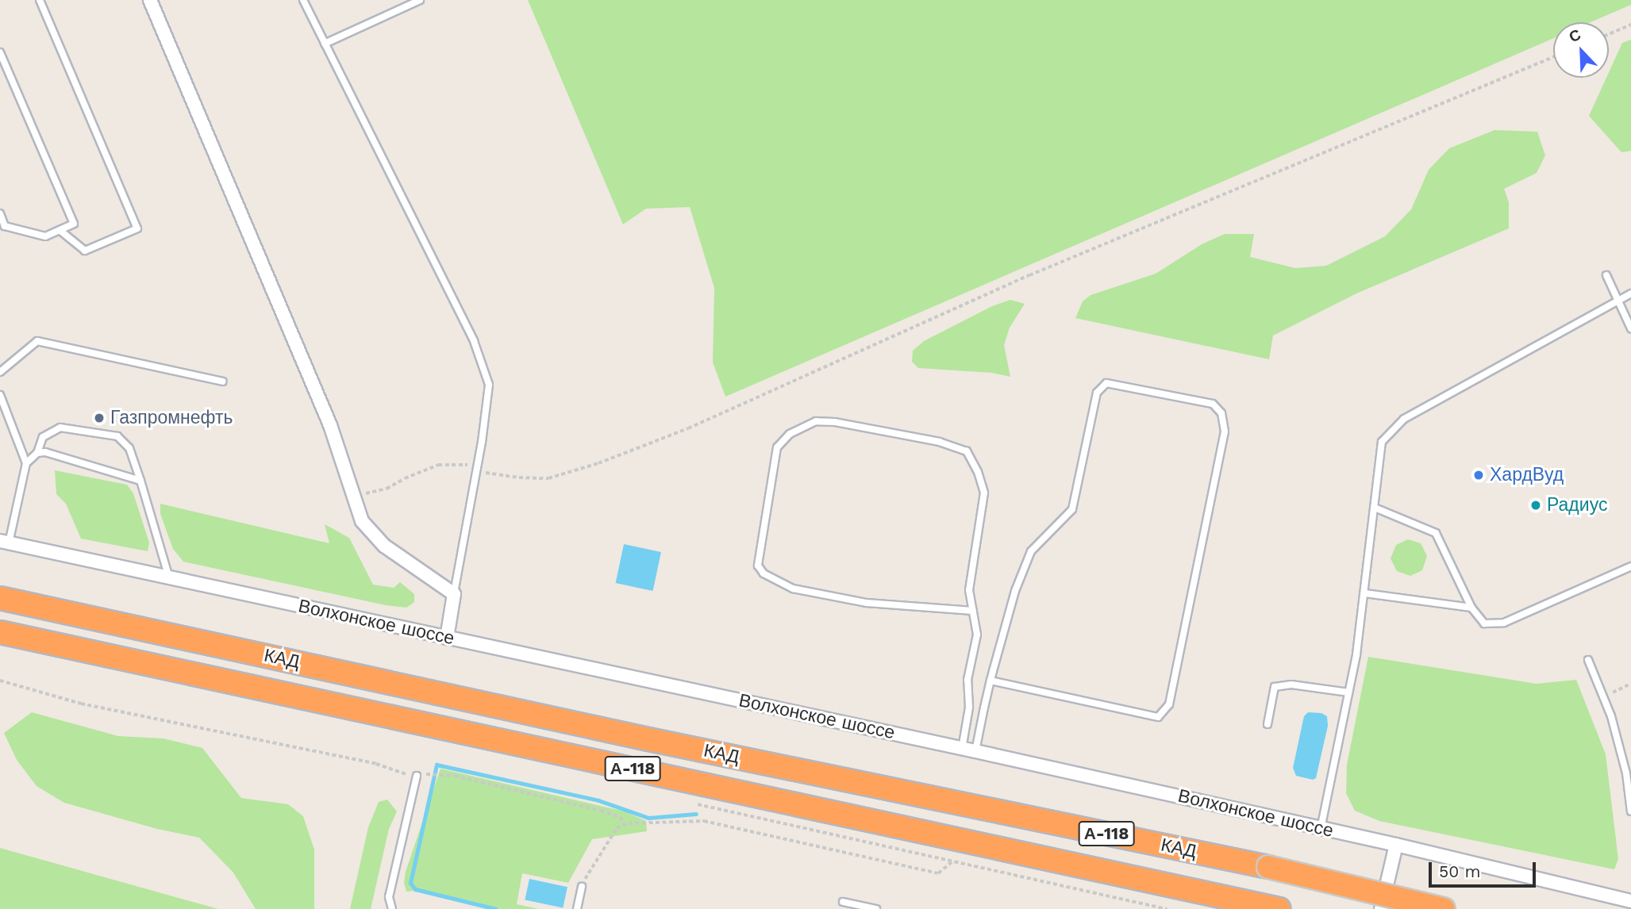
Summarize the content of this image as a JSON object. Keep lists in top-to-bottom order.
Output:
{
  "streets": {
    "highway": ["КАД", "А-118"],
    "street": ["Волхонское шоссе"]
  },
  "places": ["Газпромнефть", "ХардВуд", "Радиус"],
  "scale_bar": "50 m",
  "north": "top left"
}
